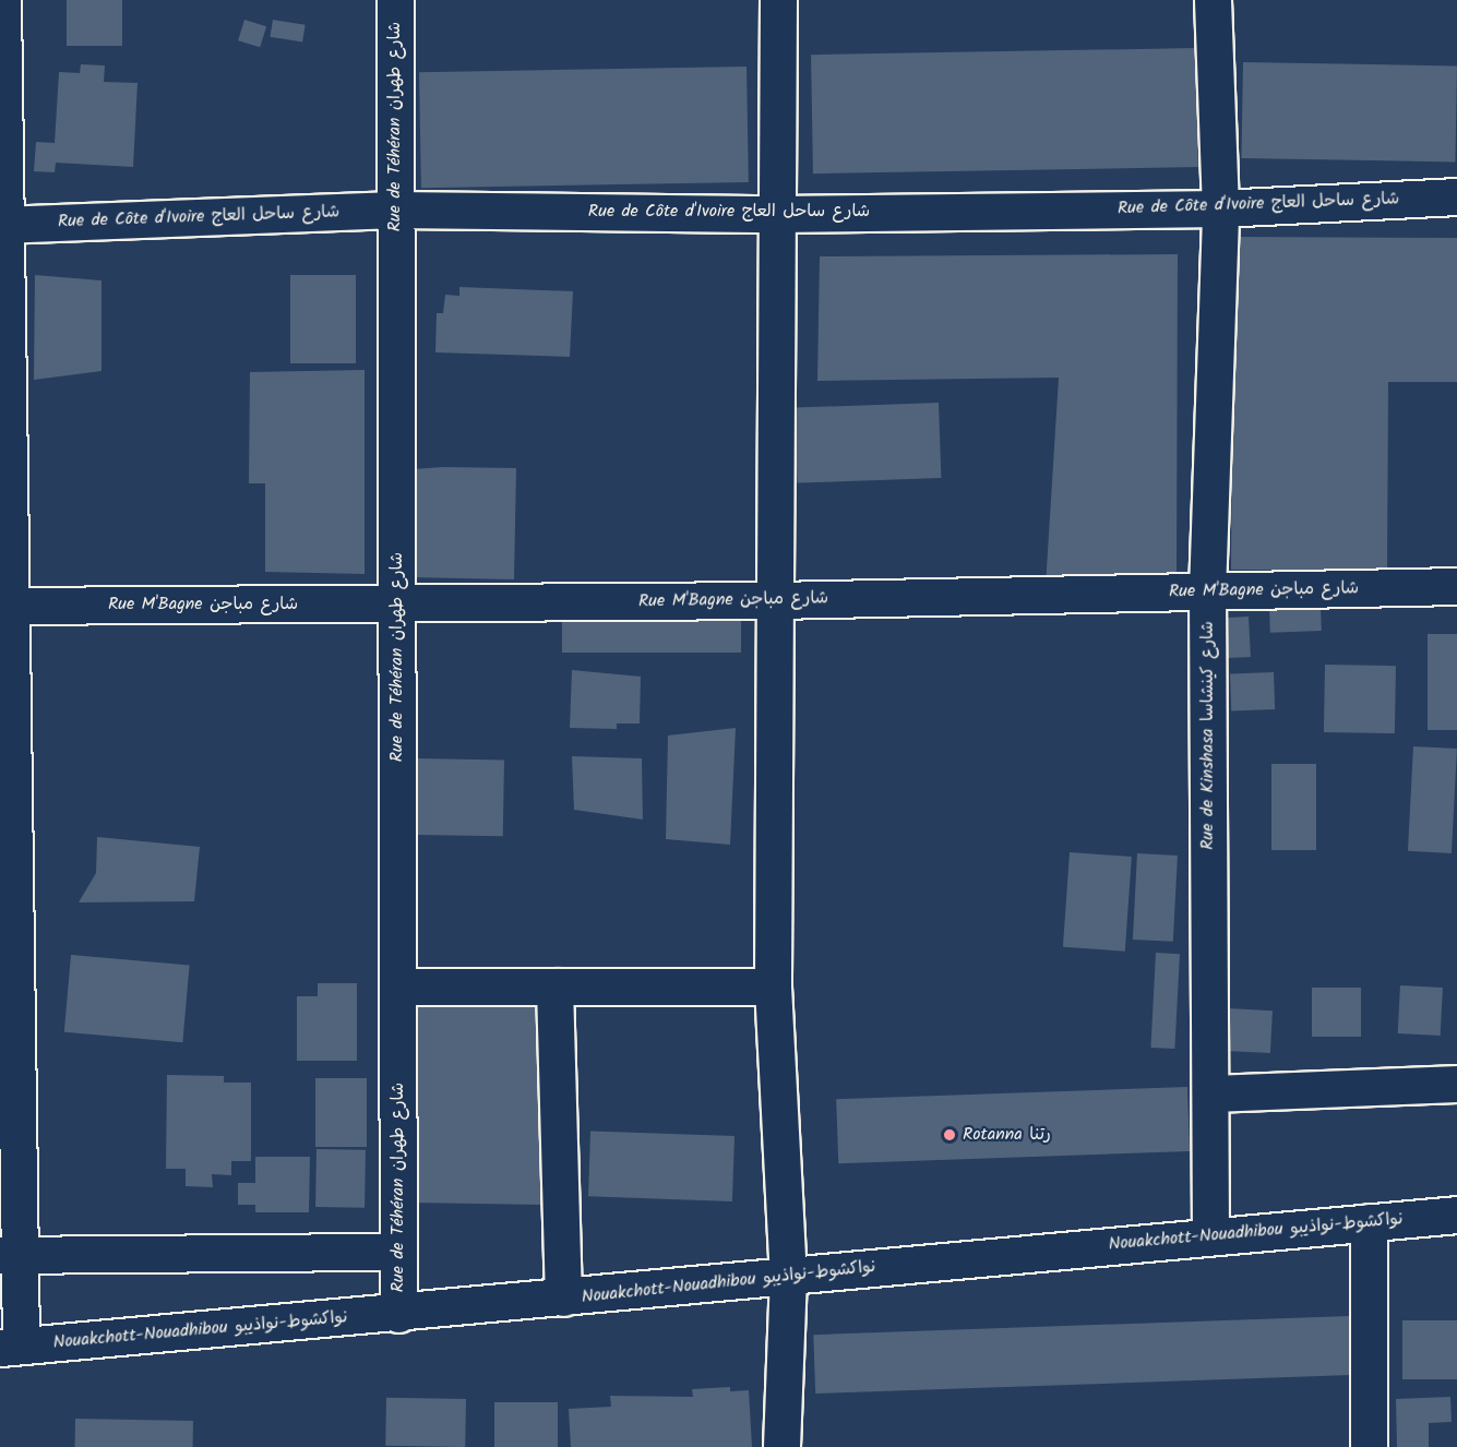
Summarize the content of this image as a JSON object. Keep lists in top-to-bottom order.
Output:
{
  "streets": {
    "main road": [
      "Rue de Téhéran شارع طهران",
      "Rue de Côte d'Ivoire شارع ساحل العاج",
      "Rue M'Bagne شارع مباجن",
      "Rue de Kinshasa شارع كينشاسا",
      "Nouakchott-Nouadhibou نواكشوط-نواذيبو"
    ]
  },
  "crossings": [
    ["Rue de Téhéran شارع طهران", "Rue de Côte d'Ivoire شارع ساحل العاج"],
    ["Rue de Téhéran شارع طهران", "Rue M'Bagne شارع مباجن"],
    ["Rue de Téhéran شارع طهران", "Nouakchott-Nouadhibou نواكشوط-نواذيبو"],
    ["Rue de Côte d'Ivoire شارع ساحل العاج", "Rue de Kinshasa شارع كينشاسا"],
    ["Rue M'Bagne شارع مباجن", "Rue de Kinshasa شارع كينشاسا"],
    ["Rue de Kinshasa شارع كينشاسا", "Nouakchott-Nouadhibou نواكشوط-نواذيبو"]
  ],
  "places": ["Rotanna رتنا"]
}
